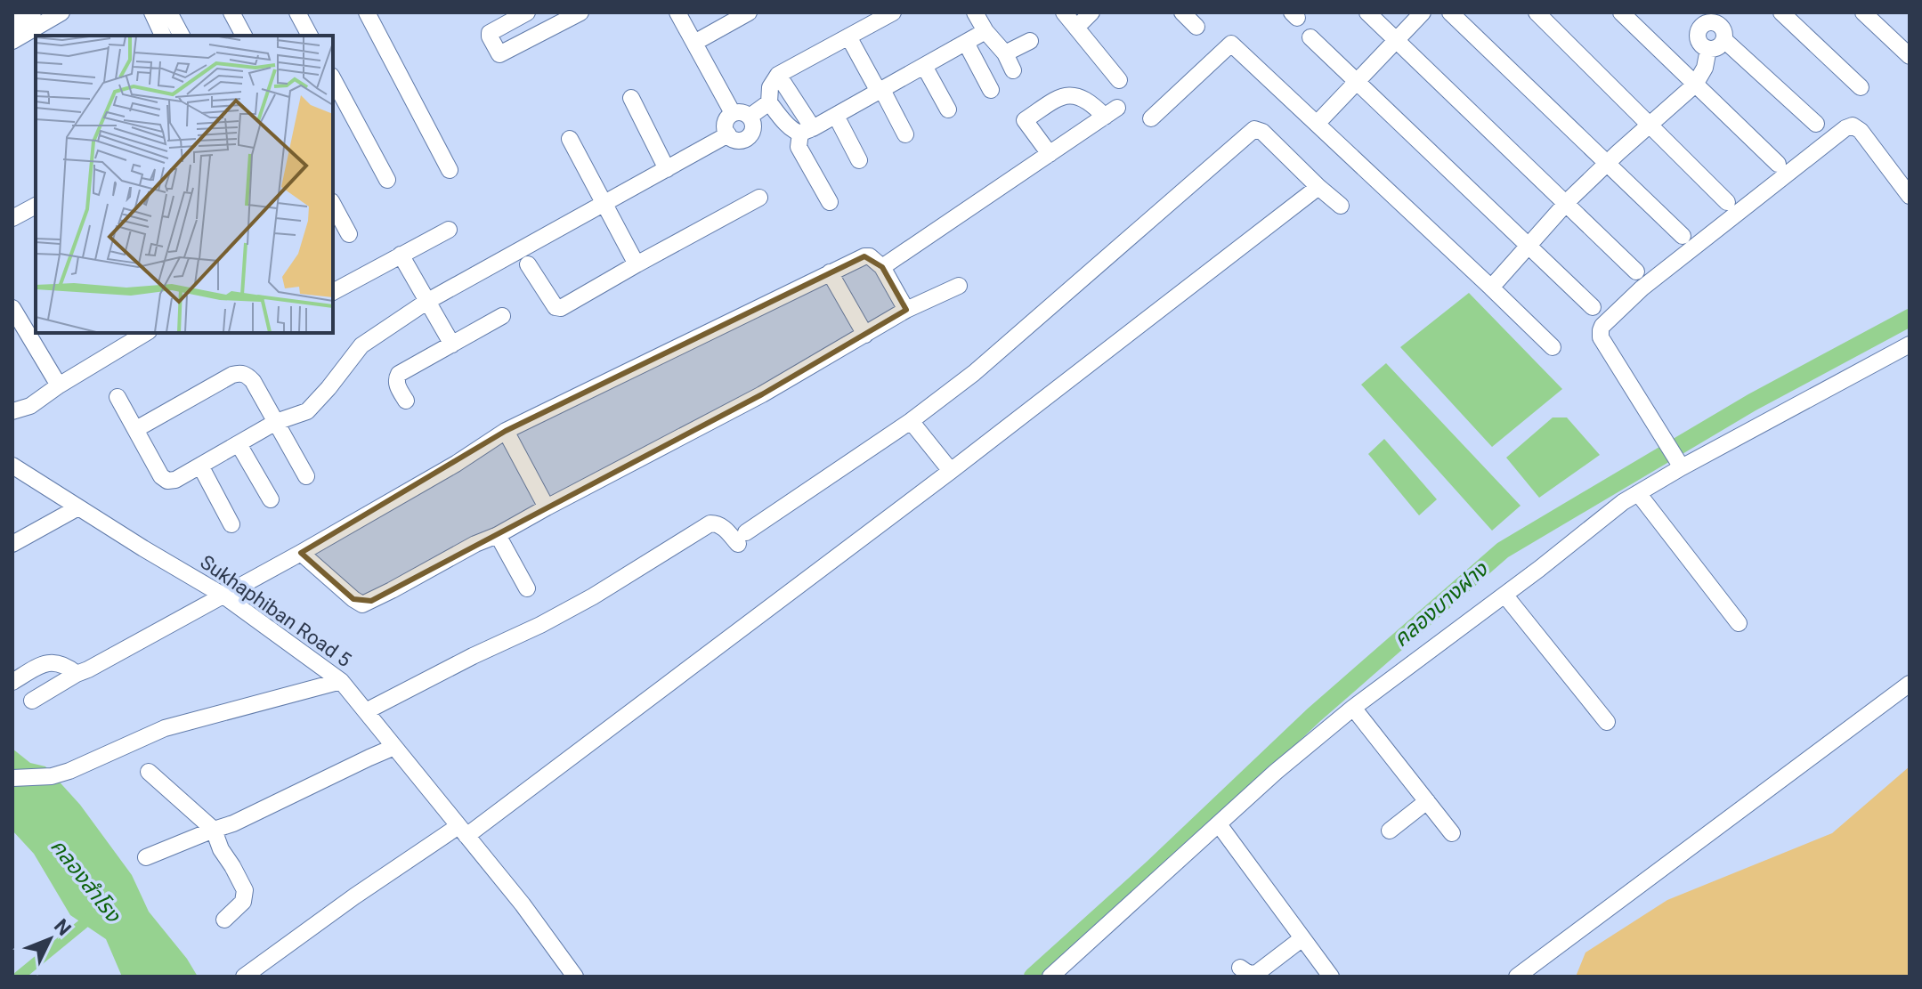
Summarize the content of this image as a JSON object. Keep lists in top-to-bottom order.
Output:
{
  "streets": {
    "street": ["Sukhaphiban Road 5"]
  },
  "water": ["คลองบางฝาง", "คลองสำโรง"],
  "north": "top right"
}
